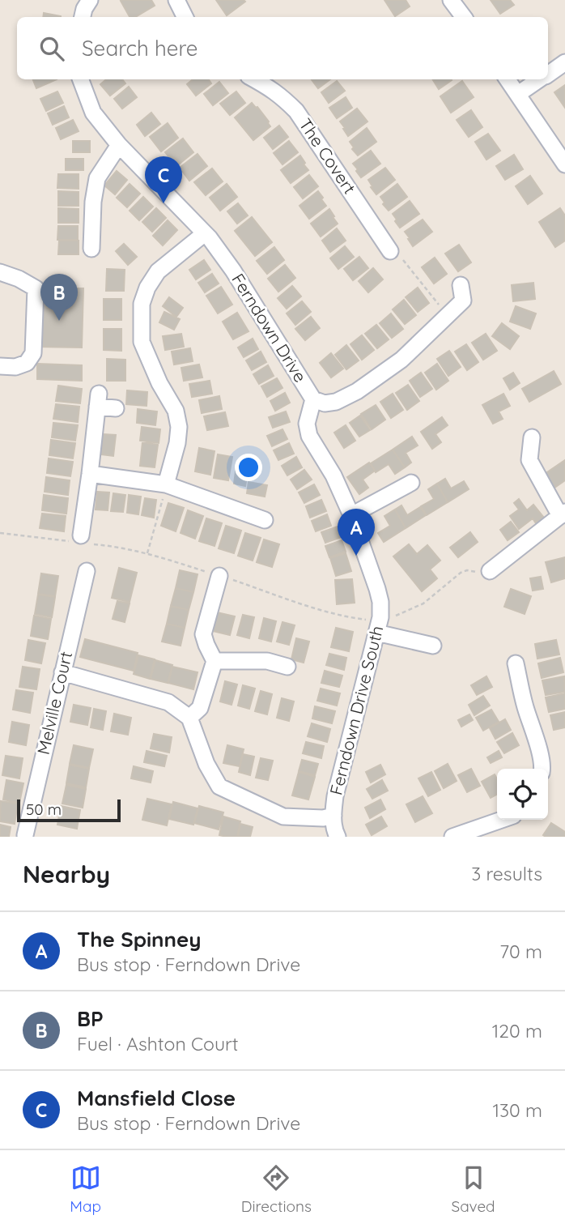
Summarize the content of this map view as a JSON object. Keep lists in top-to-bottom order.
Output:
{
  "streets": {
    "street": [
      "The Covert",
      "Ferndown Drive",
      "Melville Court",
      "Ferndown Drive South"
    ]
  },
  "crossings": [
    ["Ferndown Drive", "Ferndown Drive South"]
  ],
  "scale_bar": "50 m",
  "page": {
    "search": "Search here",
    "pins": ["C", "B", "A"],
    "scale": "50 m",
    "heading": ["Nearby", "3 results"],
    "list": [
      {
        "mark": "A",
        "name": "The Spinney",
        "note": "Bus stop · Ferndown Drive",
        "value": "70 m"
      },
      {
        "mark": "B",
        "name": "BP",
        "note": "Fuel · Ashton Court",
        "value": "120 m"
      },
      {
        "mark": "C",
        "name": "Mansfield Close",
        "note": "Bus stop · Ferndown Drive",
        "value": "130 m"
      }
    ],
    "nav": ["Map", "Directions", "Saved"]
  }
}
